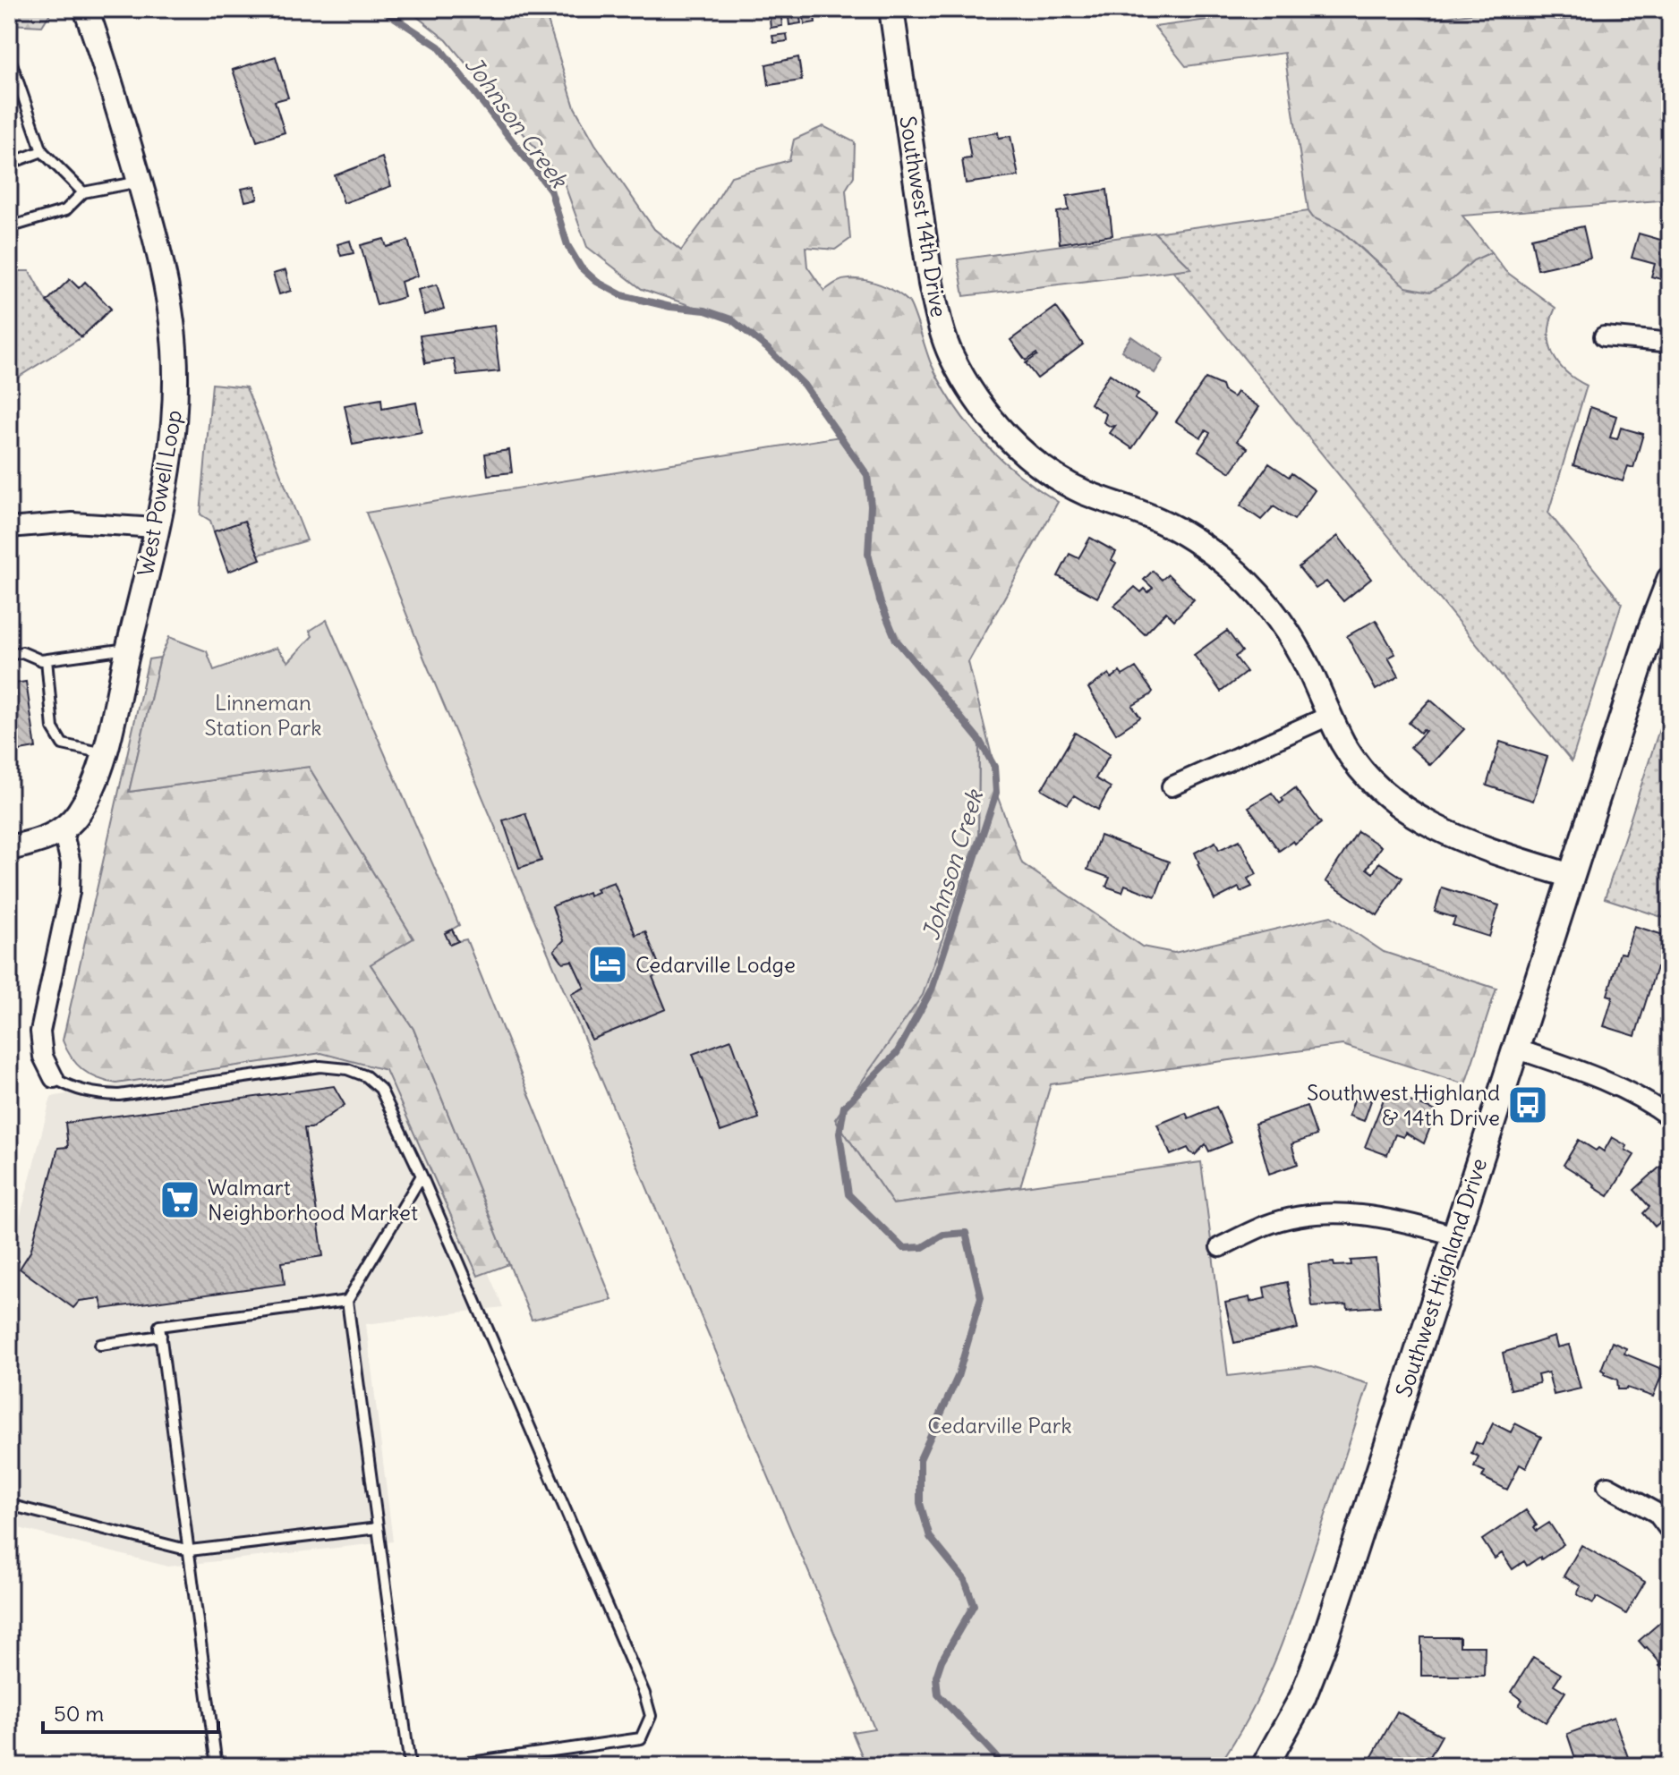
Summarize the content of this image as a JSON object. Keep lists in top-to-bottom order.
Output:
{
  "streets": {
    "main road": ["Southwest Highland Drive"],
    "street": ["Southwest 14th Drive", "West Powell Loop"]
  },
  "crossings": [
    ["Southwest 14th Drive", "Southwest Highland Drive"]
  ],
  "water": ["Johnson Creek"],
  "parks": ["Linneman Station Park", "Cedarville Park"],
  "places": {
    "hotel": ["Cedarville Lodge"],
    "bus stop": ["Southwest Highland & 14th Drive"],
    "supermarket": ["Walmart Neighborhood Market"]
  },
  "scale_bar": "50 m"
}
